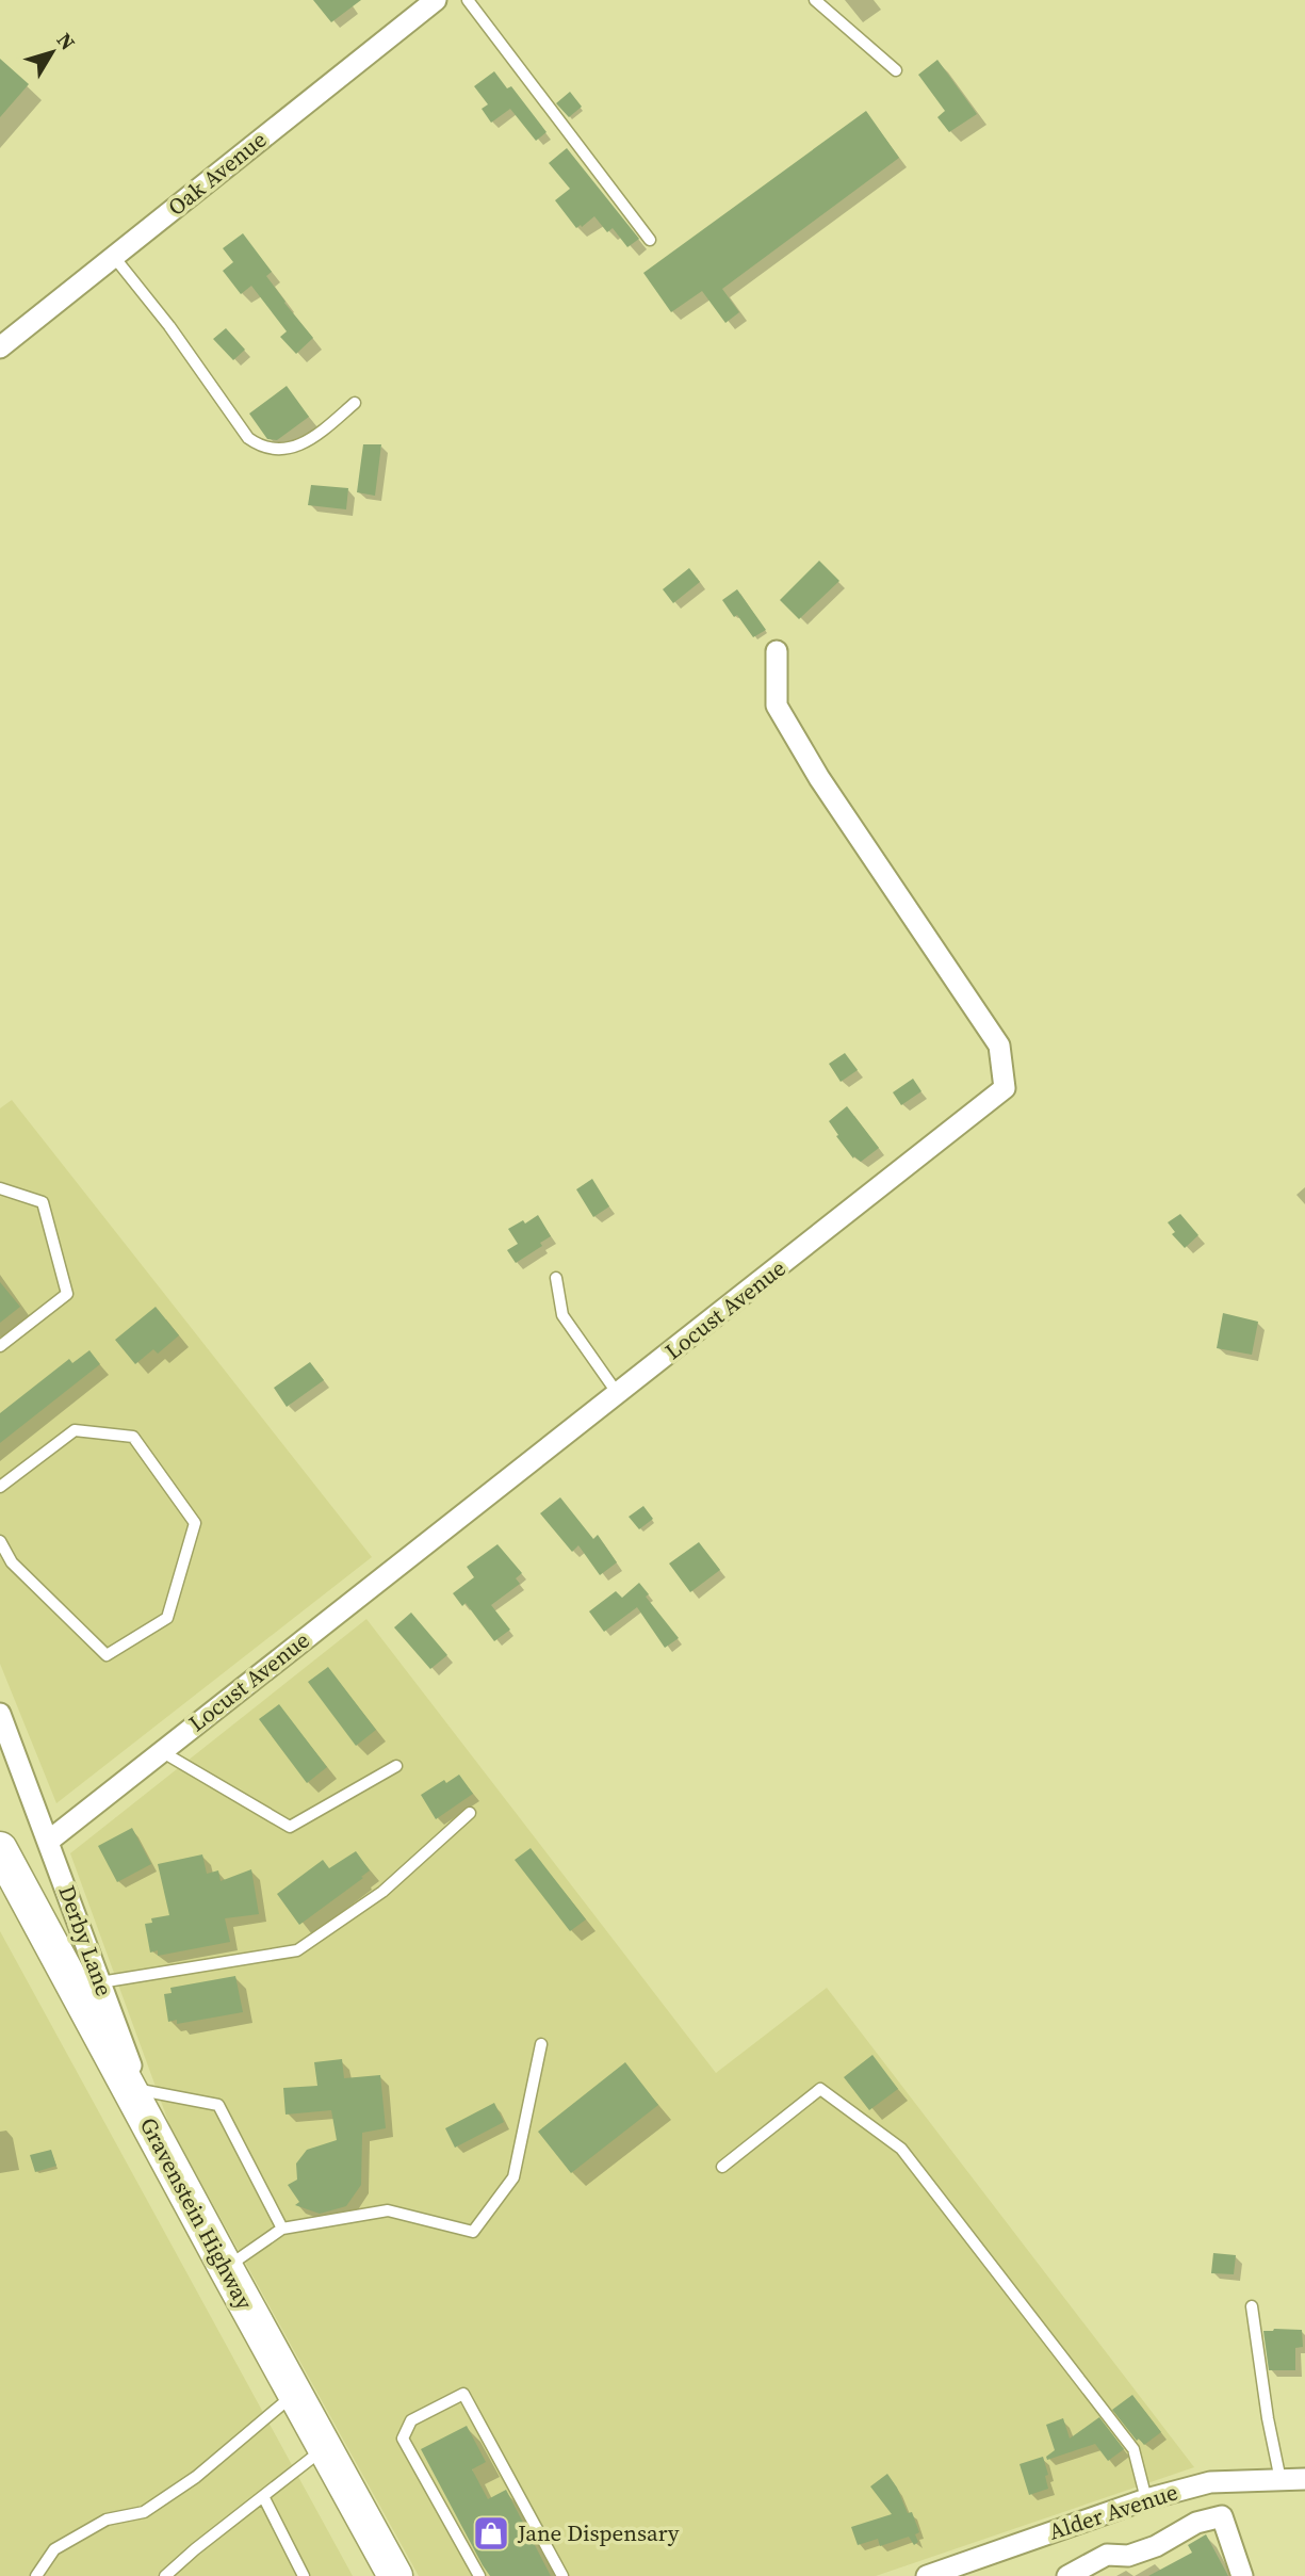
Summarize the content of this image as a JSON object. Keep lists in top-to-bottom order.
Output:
{
  "streets": {
    "main road": ["Gravenstein Highway"],
    "street": [
      "Oak Avenue",
      "Locust Avenue",
      "Derby Lane",
      "Alder Avenue"
    ]
  },
  "crossings": [
    ["Locust Avenue", "Derby Lane"],
    ["Derby Lane", "Gravenstein Highway"]
  ],
  "places": {
    "shop": ["Jane Dispensary"]
  },
  "north": "top right"
}
